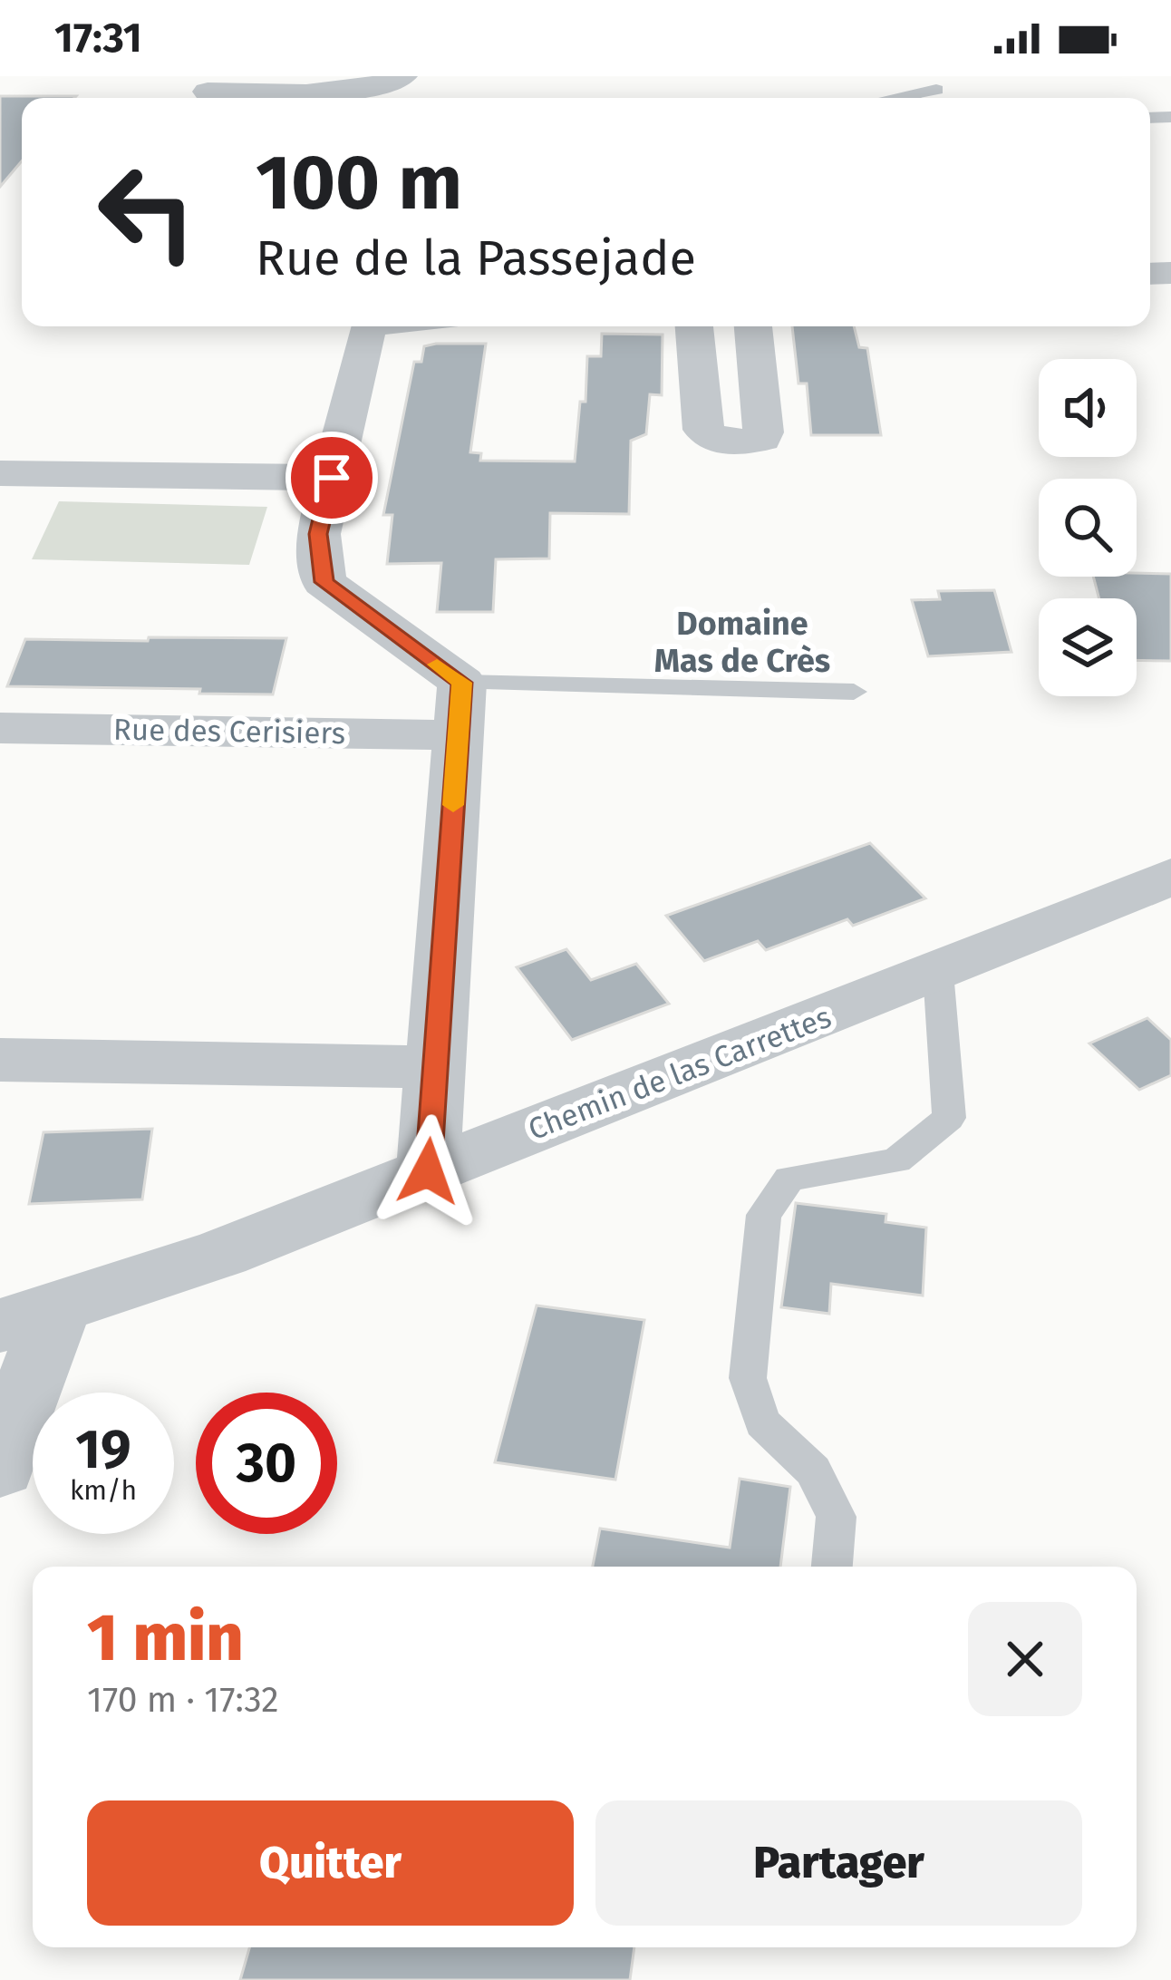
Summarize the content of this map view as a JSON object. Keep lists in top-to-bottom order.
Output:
{
  "streets": {
    "street": ["Rue des Cerisiers", "Chemin de las Carrettes"]
  },
  "districts": ["Domaine Mas de Crès"],
  "page": {
    "status": "17:31",
    "turn": ["100 m", "Rue de la Passejade"],
    "speed": "19 km/h",
    "limit": "30",
    "heading": ["1 min", "170 m · 17:32"],
    "buttons": ["Quitter", "Partager"]
  }
}
